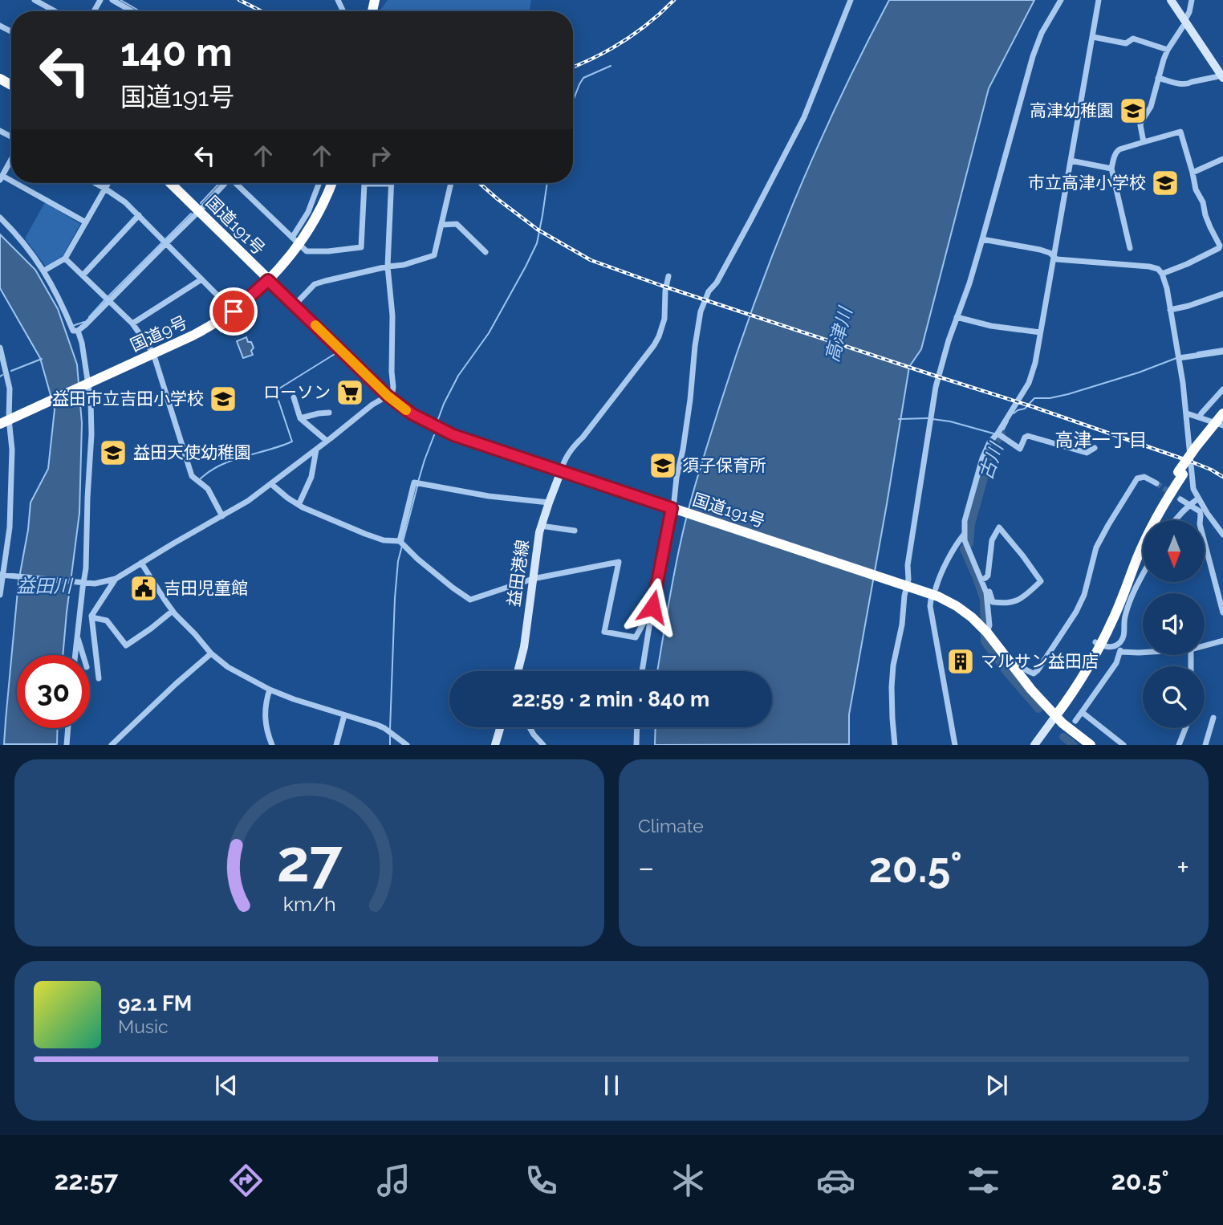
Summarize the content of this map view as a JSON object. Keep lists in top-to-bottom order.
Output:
{
  "streets": {
    "highway": ["国道191号", "国道9号"],
    "main road": ["益田港線"]
  },
  "crossings": [
    ["国道191号", "国道9号"],
    ["国道191号", "益田港線"]
  ],
  "districts": ["高津一丁目"],
  "water": ["高津川", "古川", "益田川"],
  "places": {
    "school or university": [
      "高津幼稚園",
      "市立高津小学校",
      "益田市立吉田小学校",
      "益田天使幼稚園",
      "須子保育所"
    ],
    "supermarket": ["ローソン"],
    "public building": ["吉田児童館"],
    "building": ["マルサン益田店"]
  },
  "north": "bottom",
  "page": {
    "turn": ["140 m", "国道191号"],
    "limit": "30",
    "trip": "22:59 · 2 min · 840 m",
    "tile": "Climate",
    "heat": ["−", "20.5°", "+"],
    "song": ["92.1 FM", "Music"],
    "tabs": ["22:57", "20.5°"],
    "gauge": ["27", "km/h"]
  }
}
